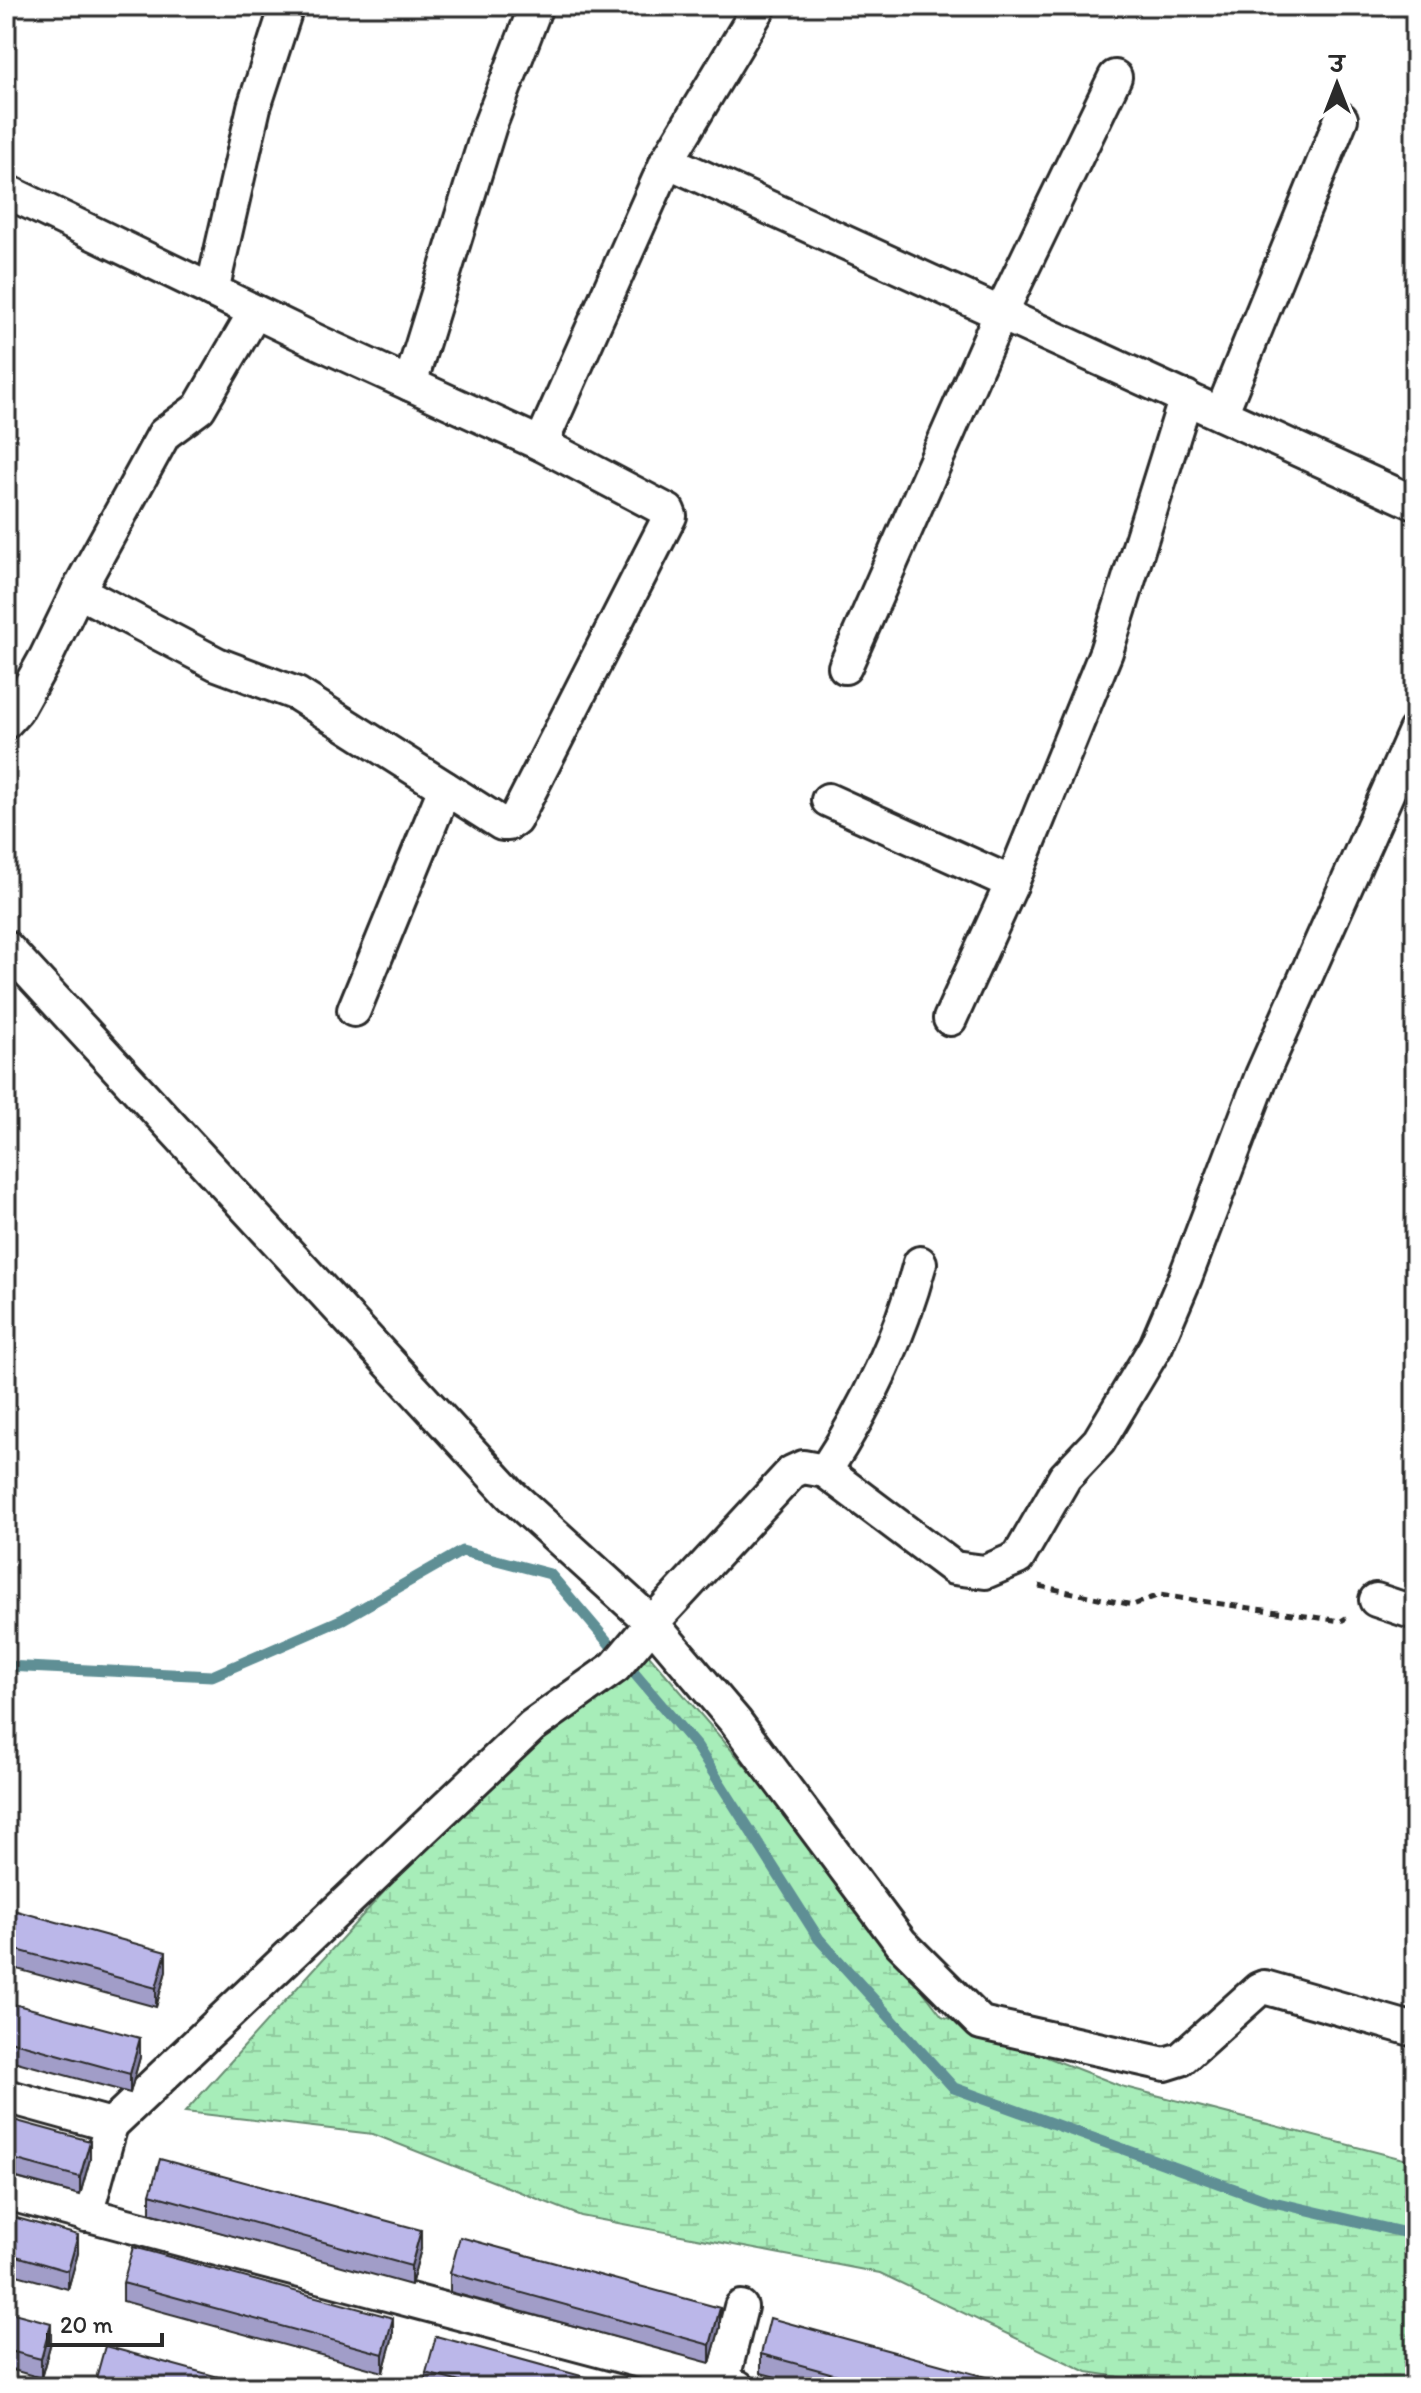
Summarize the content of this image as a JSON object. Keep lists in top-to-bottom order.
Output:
{
  "scale_bar": "20 m",
  "north": "top"
}
